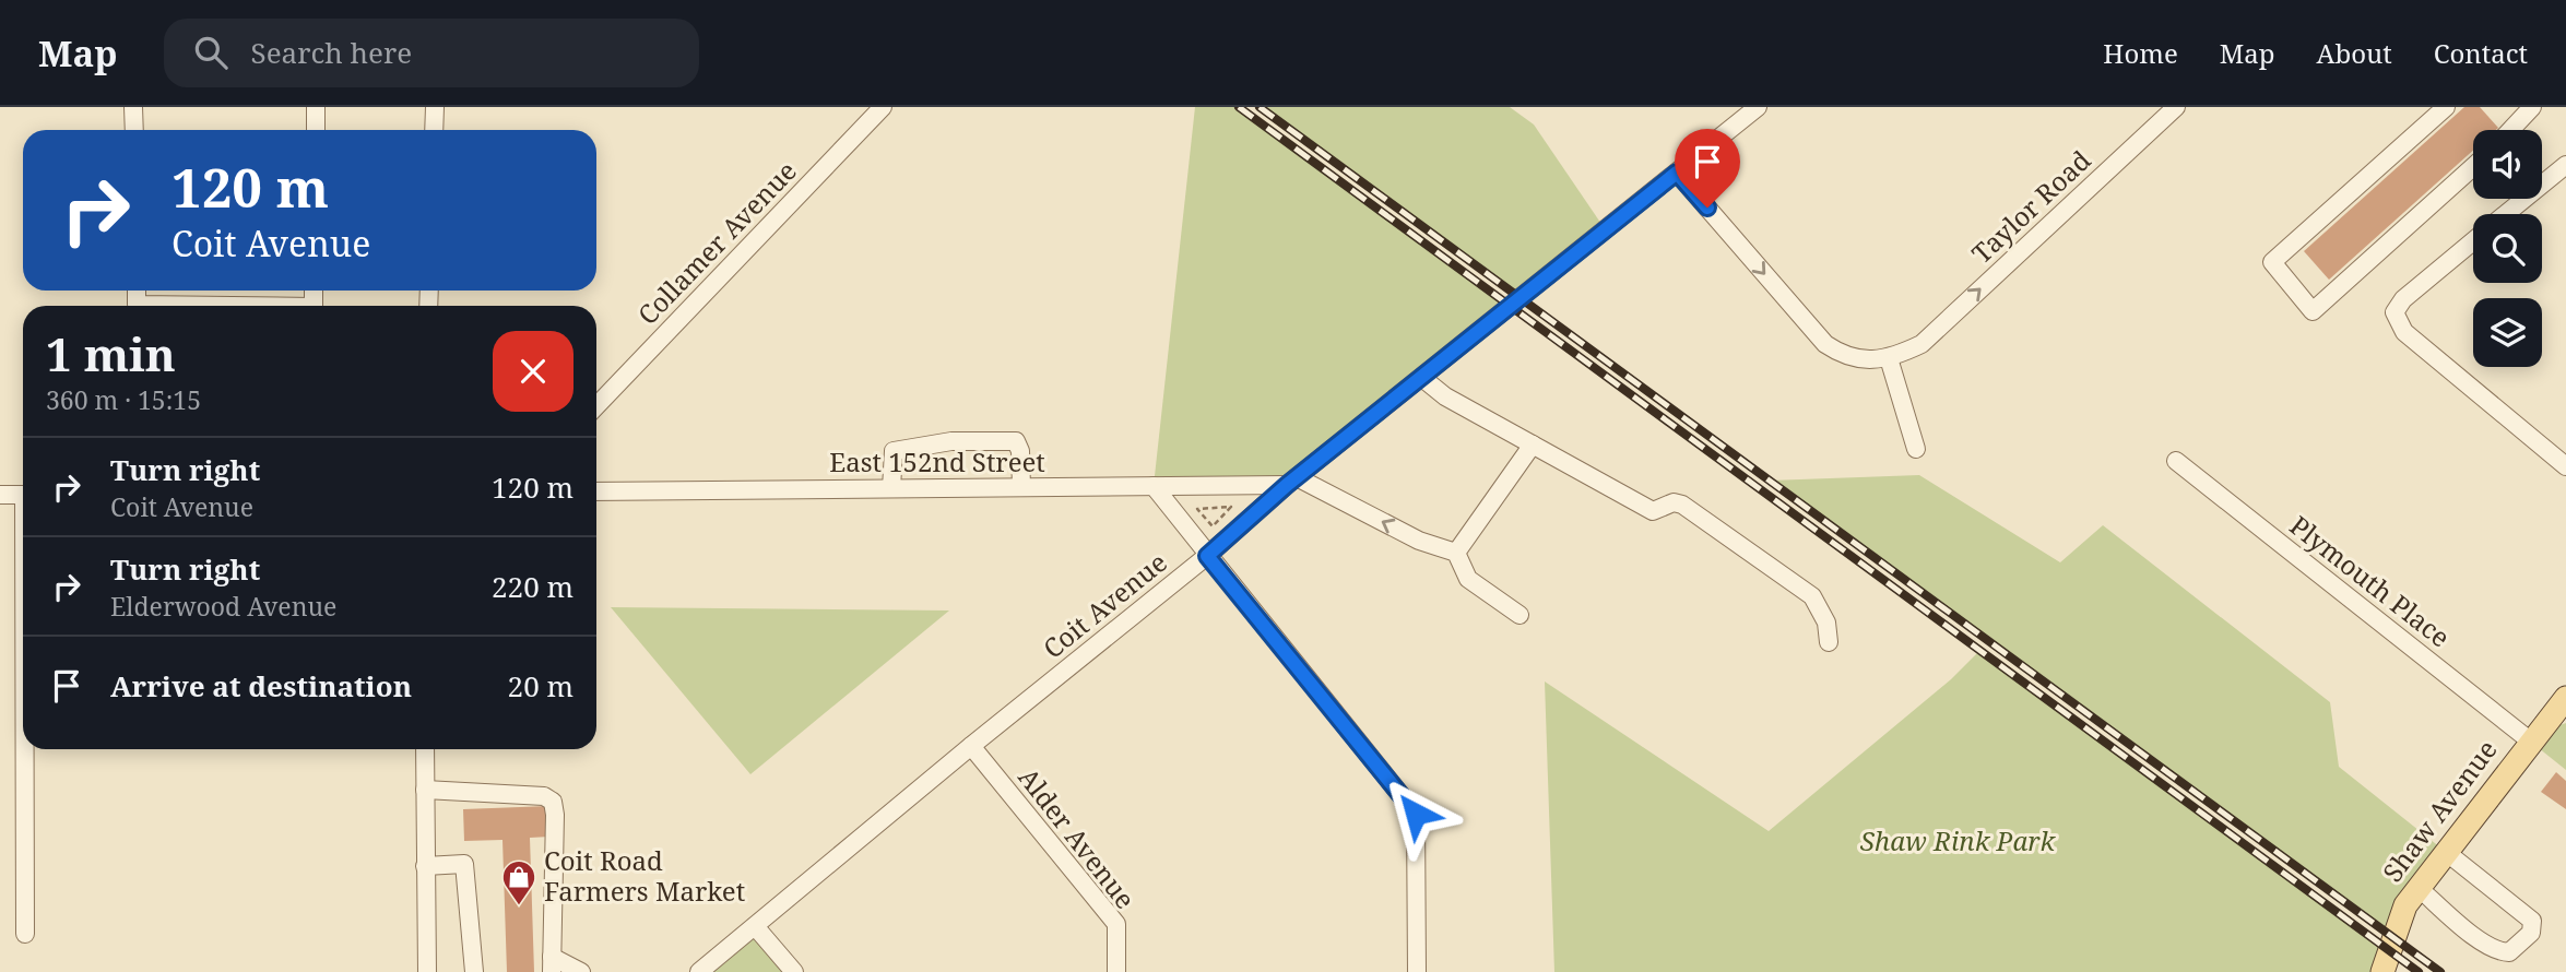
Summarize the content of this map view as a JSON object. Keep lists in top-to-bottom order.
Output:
{
  "streets": {
    "main road": ["Shaw Avenue"],
    "street": [
      "Taylor Road",
      "Collamer Avenue",
      "East 152nd Street",
      "Plymouth Place",
      "Coit Avenue",
      "Alder Avenue"
    ]
  },
  "crossings": [
    ["East 152nd Street", "Coit Avenue"],
    ["Plymouth Place", "Shaw Avenue"],
    ["Coit Avenue", "Alder Avenue"]
  ],
  "one_way": ["Taylor Road"],
  "parks": ["Shaw Rink Park"],
  "places": {
    "shop": ["Coit Road Farmers Market"]
  },
  "page": {
    "header": "Map",
    "search": "Search here",
    "nav": [
      "Home",
      "Map",
      "About",
      "Contact"
    ],
    "turn": ["120 m", "Coit Avenue"],
    "heading": ["1 min", "360 m · 15:15"],
    "list": [
      {
        "name": "Turn right",
        "note": "Coit Avenue",
        "value": "120 m"
      },
      {
        "name": "Turn right",
        "note": "Elderwood Avenue",
        "value": "220 m"
      },
      {
        "name": "Arrive at destination",
        "value": "20 m"
      }
    ]
  }
}
